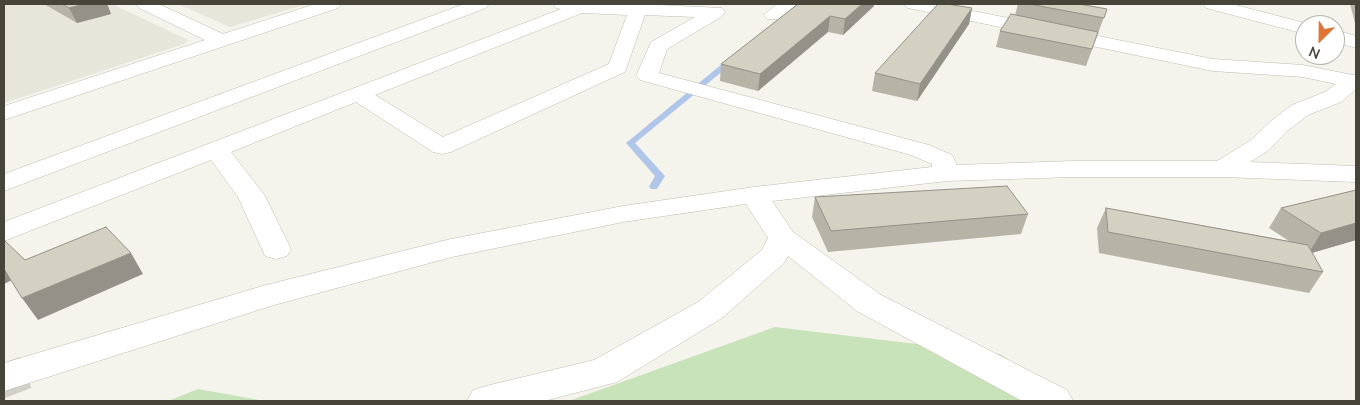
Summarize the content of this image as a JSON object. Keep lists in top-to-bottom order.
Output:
{
  "north": "bottom left"
}
